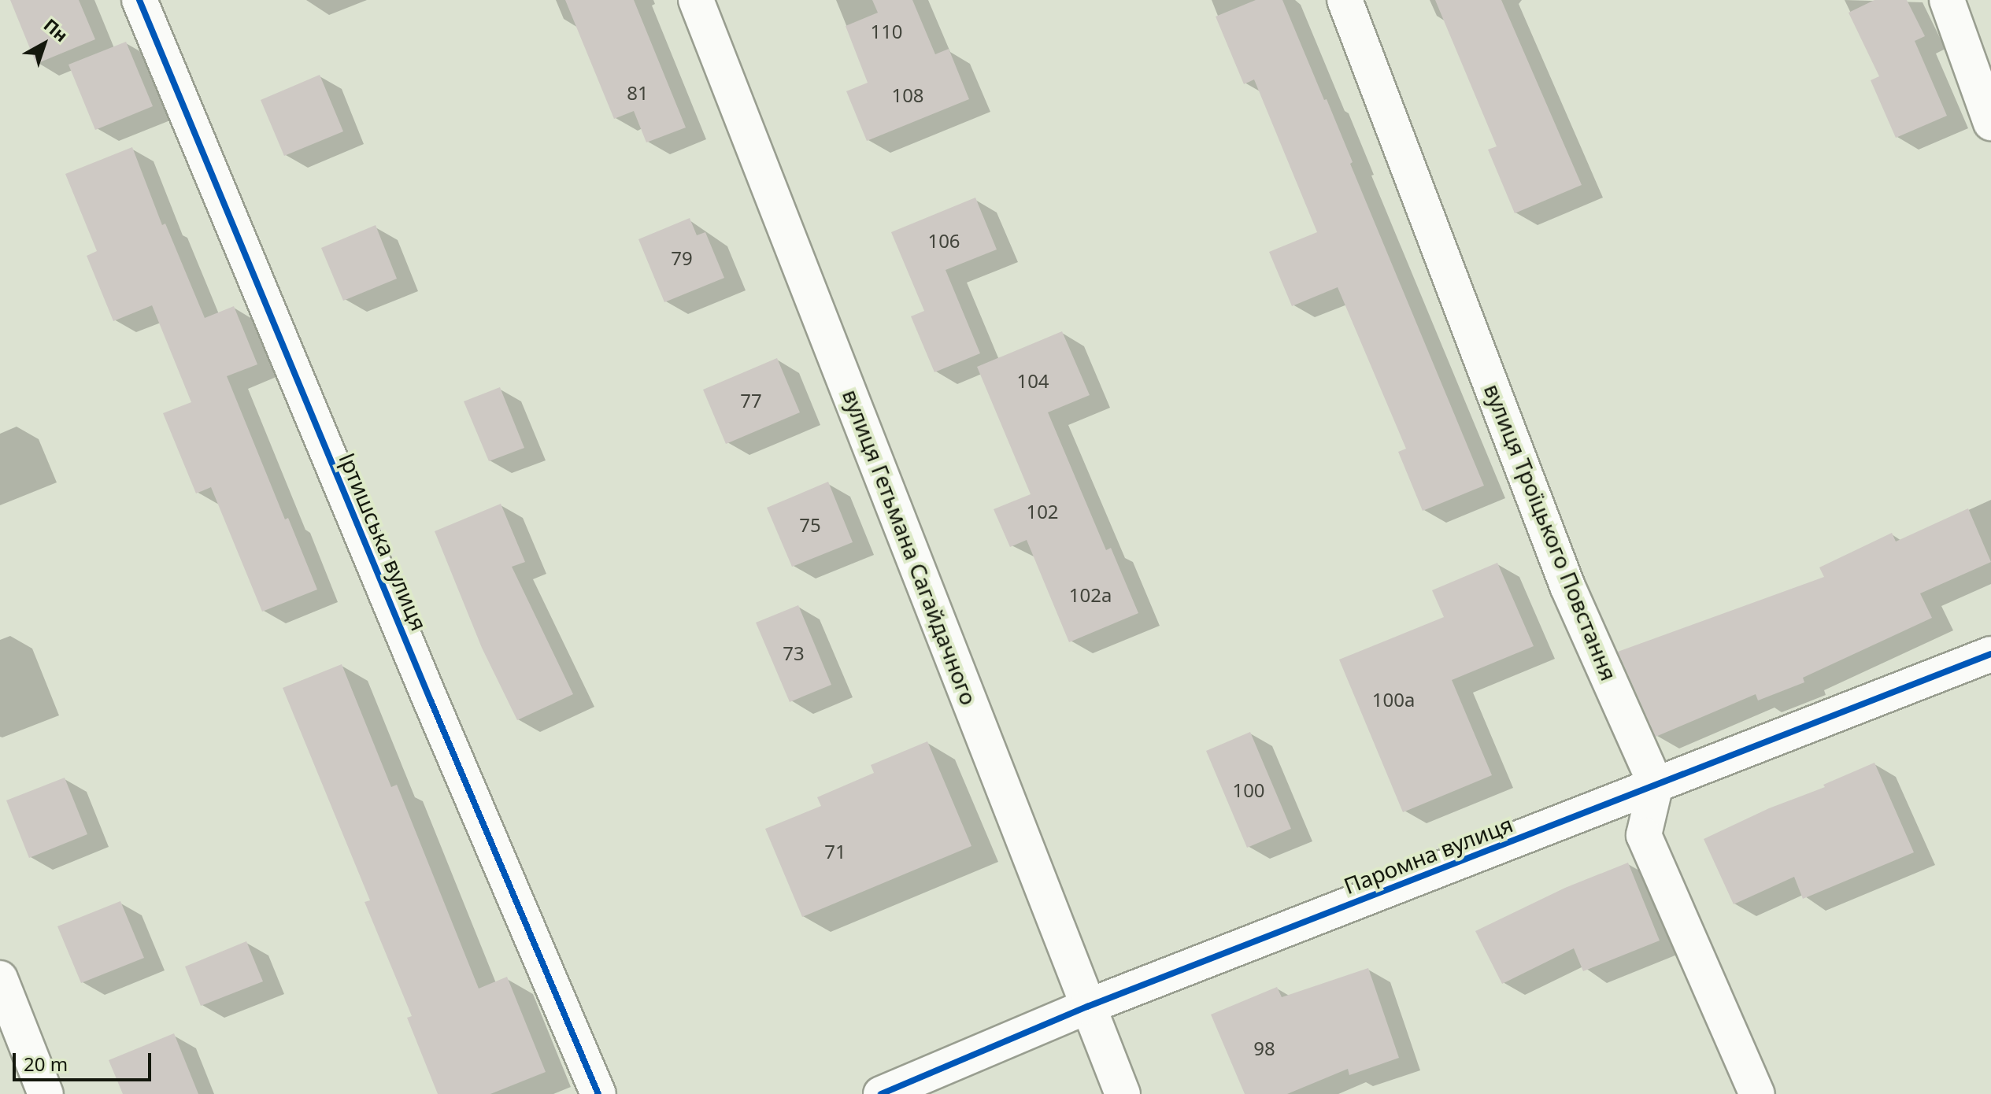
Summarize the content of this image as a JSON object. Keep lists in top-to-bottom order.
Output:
{
  "streets": {
    "street": [
      "вулиця Троїцького Повстання",
      "Іртишська вулиця",
      "вулиця Гетьмана Сагайдачного",
      "Паромна вулиця"
    ]
  },
  "crossings": [
    ["вулиця Троїцького Повстання", "Паромна вулиця"],
    ["вулиця Гетьмана Сагайдачного", "Паромна вулиця"]
  ],
  "house_numbers": [
    "110",
    "81",
    "108",
    "106",
    "79",
    "104",
    "77",
    "102",
    "75",
    "102а",
    "73",
    "100а",
    "100",
    "71",
    "98"
  ],
  "scale_bar": "20 m",
  "north": "top right"
}
